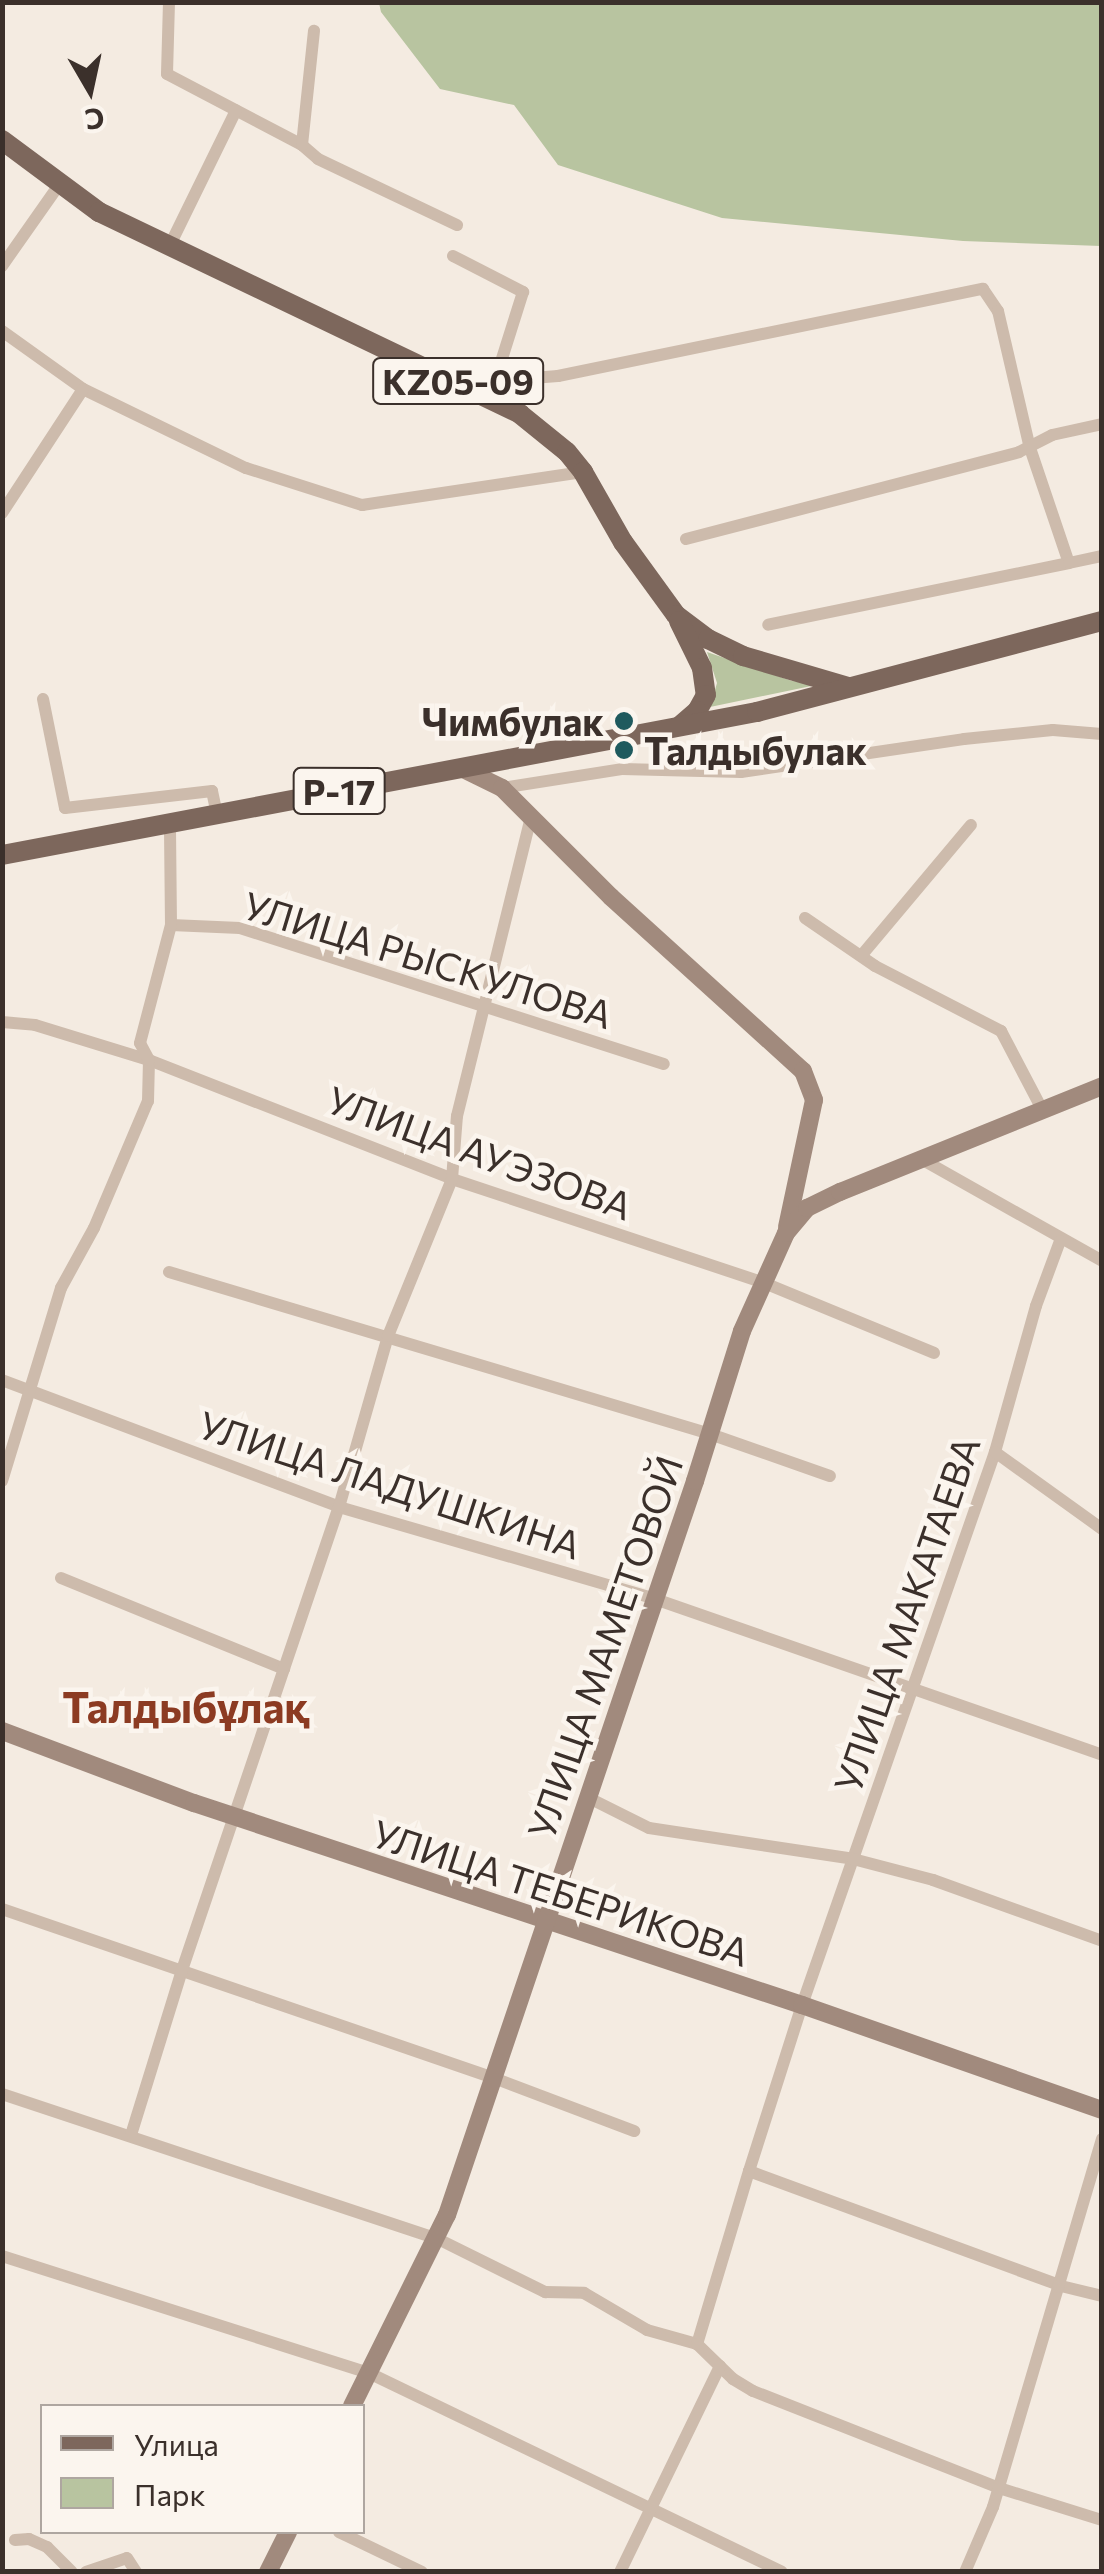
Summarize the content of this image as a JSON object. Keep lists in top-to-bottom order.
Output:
{
  "streets": {
    "main road": ["KZ05-09", "P-17"],
    "street": [
      "УЛИЦА РЫСКУЛОВА",
      "УЛИЦА АУЭЗОВА",
      "УЛИЦА ЛАДУШКИНА",
      "УЛИЦА МАКАТАЕВА",
      "УЛИЦА МАМЕТОВОЙ",
      "УЛИЦА ТЕБЕРИКОВА"
    ]
  },
  "crossings": [
    ["KZ05-09", "P-17"],
    ["УЛИЦА АУЭЗОВА", "УЛИЦА МАМЕТОВОЙ"],
    ["УЛИЦА ЛАДУШКИНА", "УЛИЦА МАКАТАЕВА"],
    ["УЛИЦА ЛАДУШКИНА", "УЛИЦА МАМЕТОВОЙ"],
    ["УЛИЦА МАКАТАЕВА", "УЛИЦА ТЕБЕРИКОВА"],
    ["УЛИЦА МАМЕТОВОЙ", "УЛИЦА ТЕБЕРИКОВА"]
  ],
  "districts": ["Талдыбұлақ"],
  "places": ["Чимбулак", "Талдыбулак"],
  "legend": ["Улица", "Парк"],
  "north": "bottom"
}
